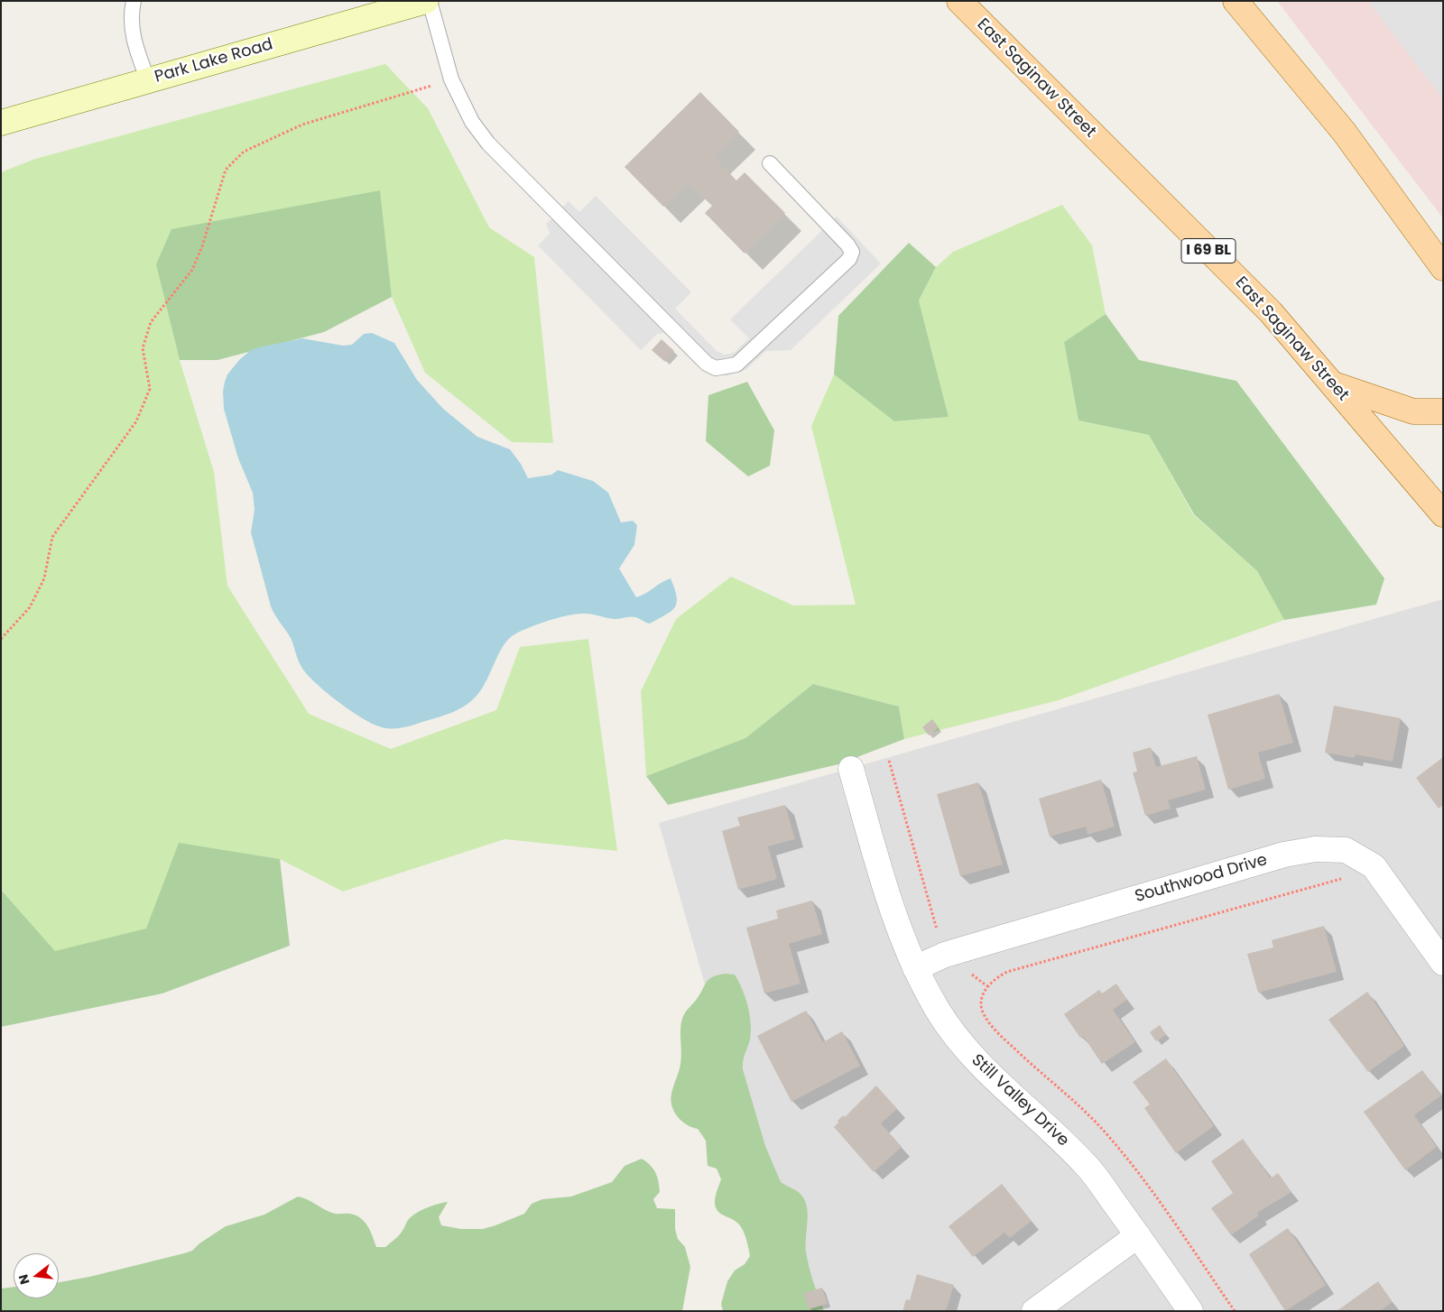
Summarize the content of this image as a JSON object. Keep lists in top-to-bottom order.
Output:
{
  "streets": {
    "main road": ["East Saginaw Street", "I 69 BL"],
    "street": ["Park Lake Road", "Southwood Drive", "Still Valley Drive"]
  },
  "crossings": [
    ["Southwood Drive", "Still Valley Drive"]
  ],
  "north": "left"
}
